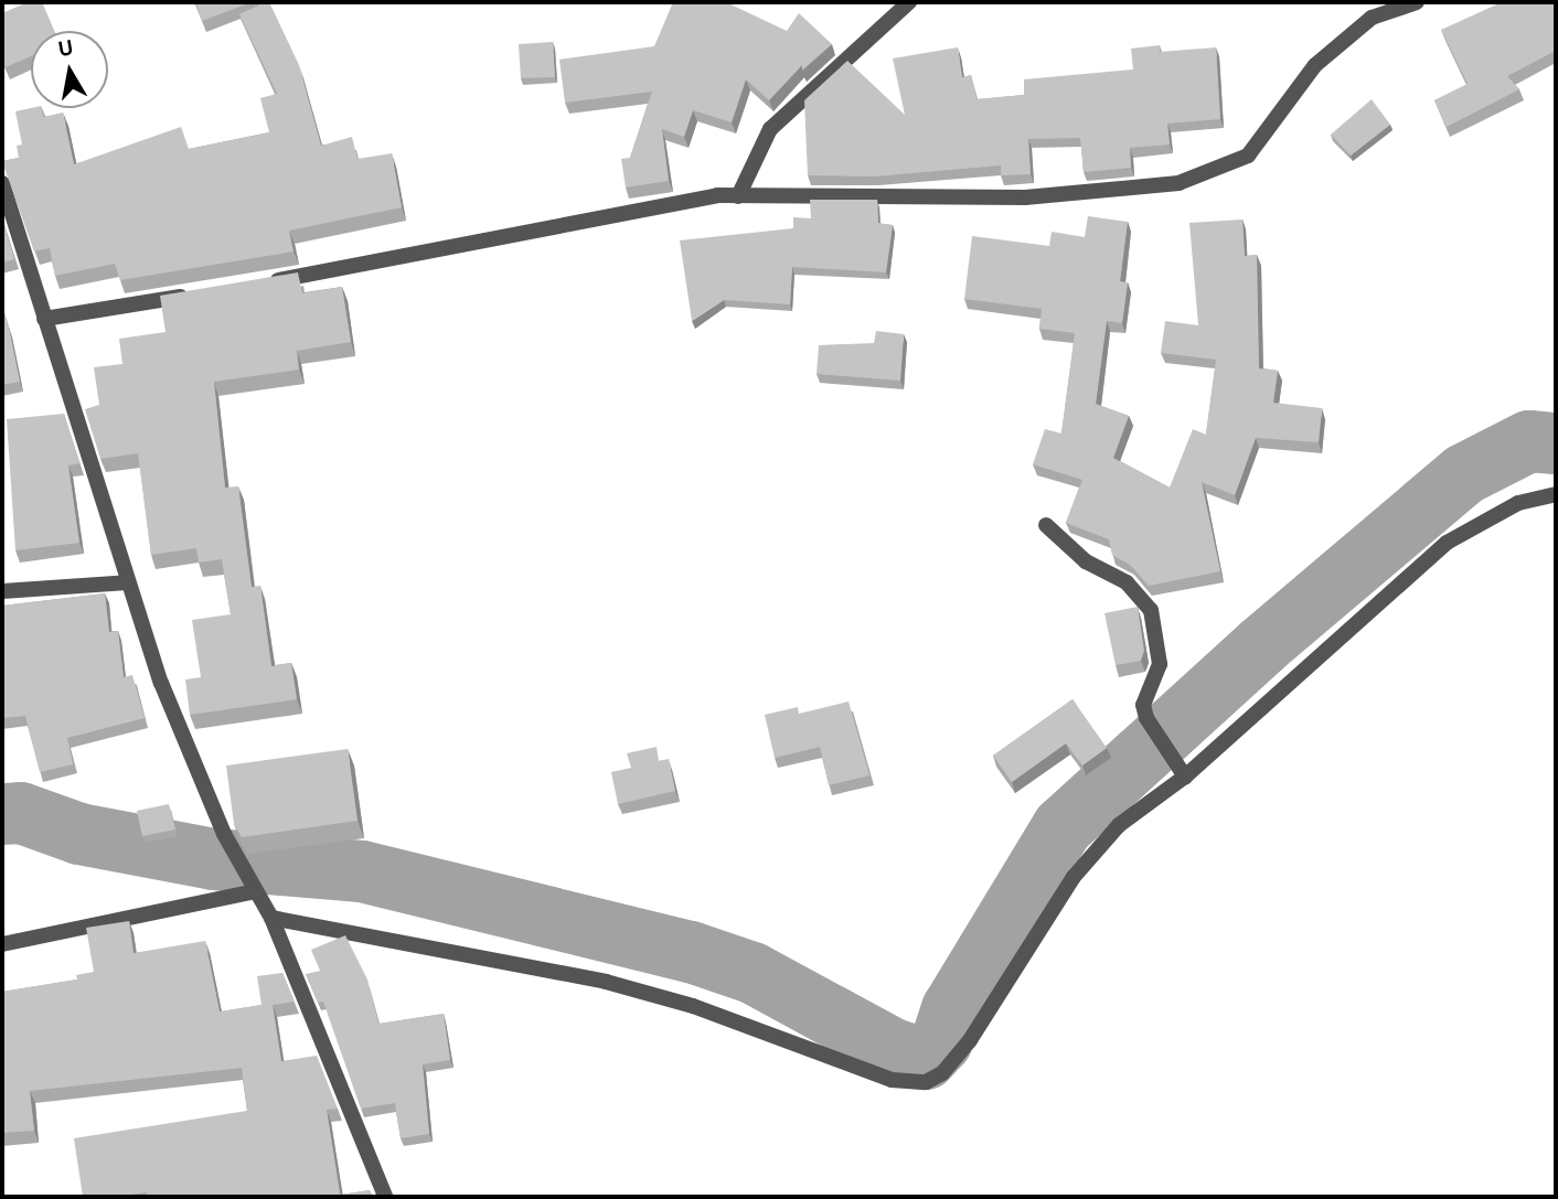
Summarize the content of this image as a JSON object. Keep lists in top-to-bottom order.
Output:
{
  "north": "top"
}
